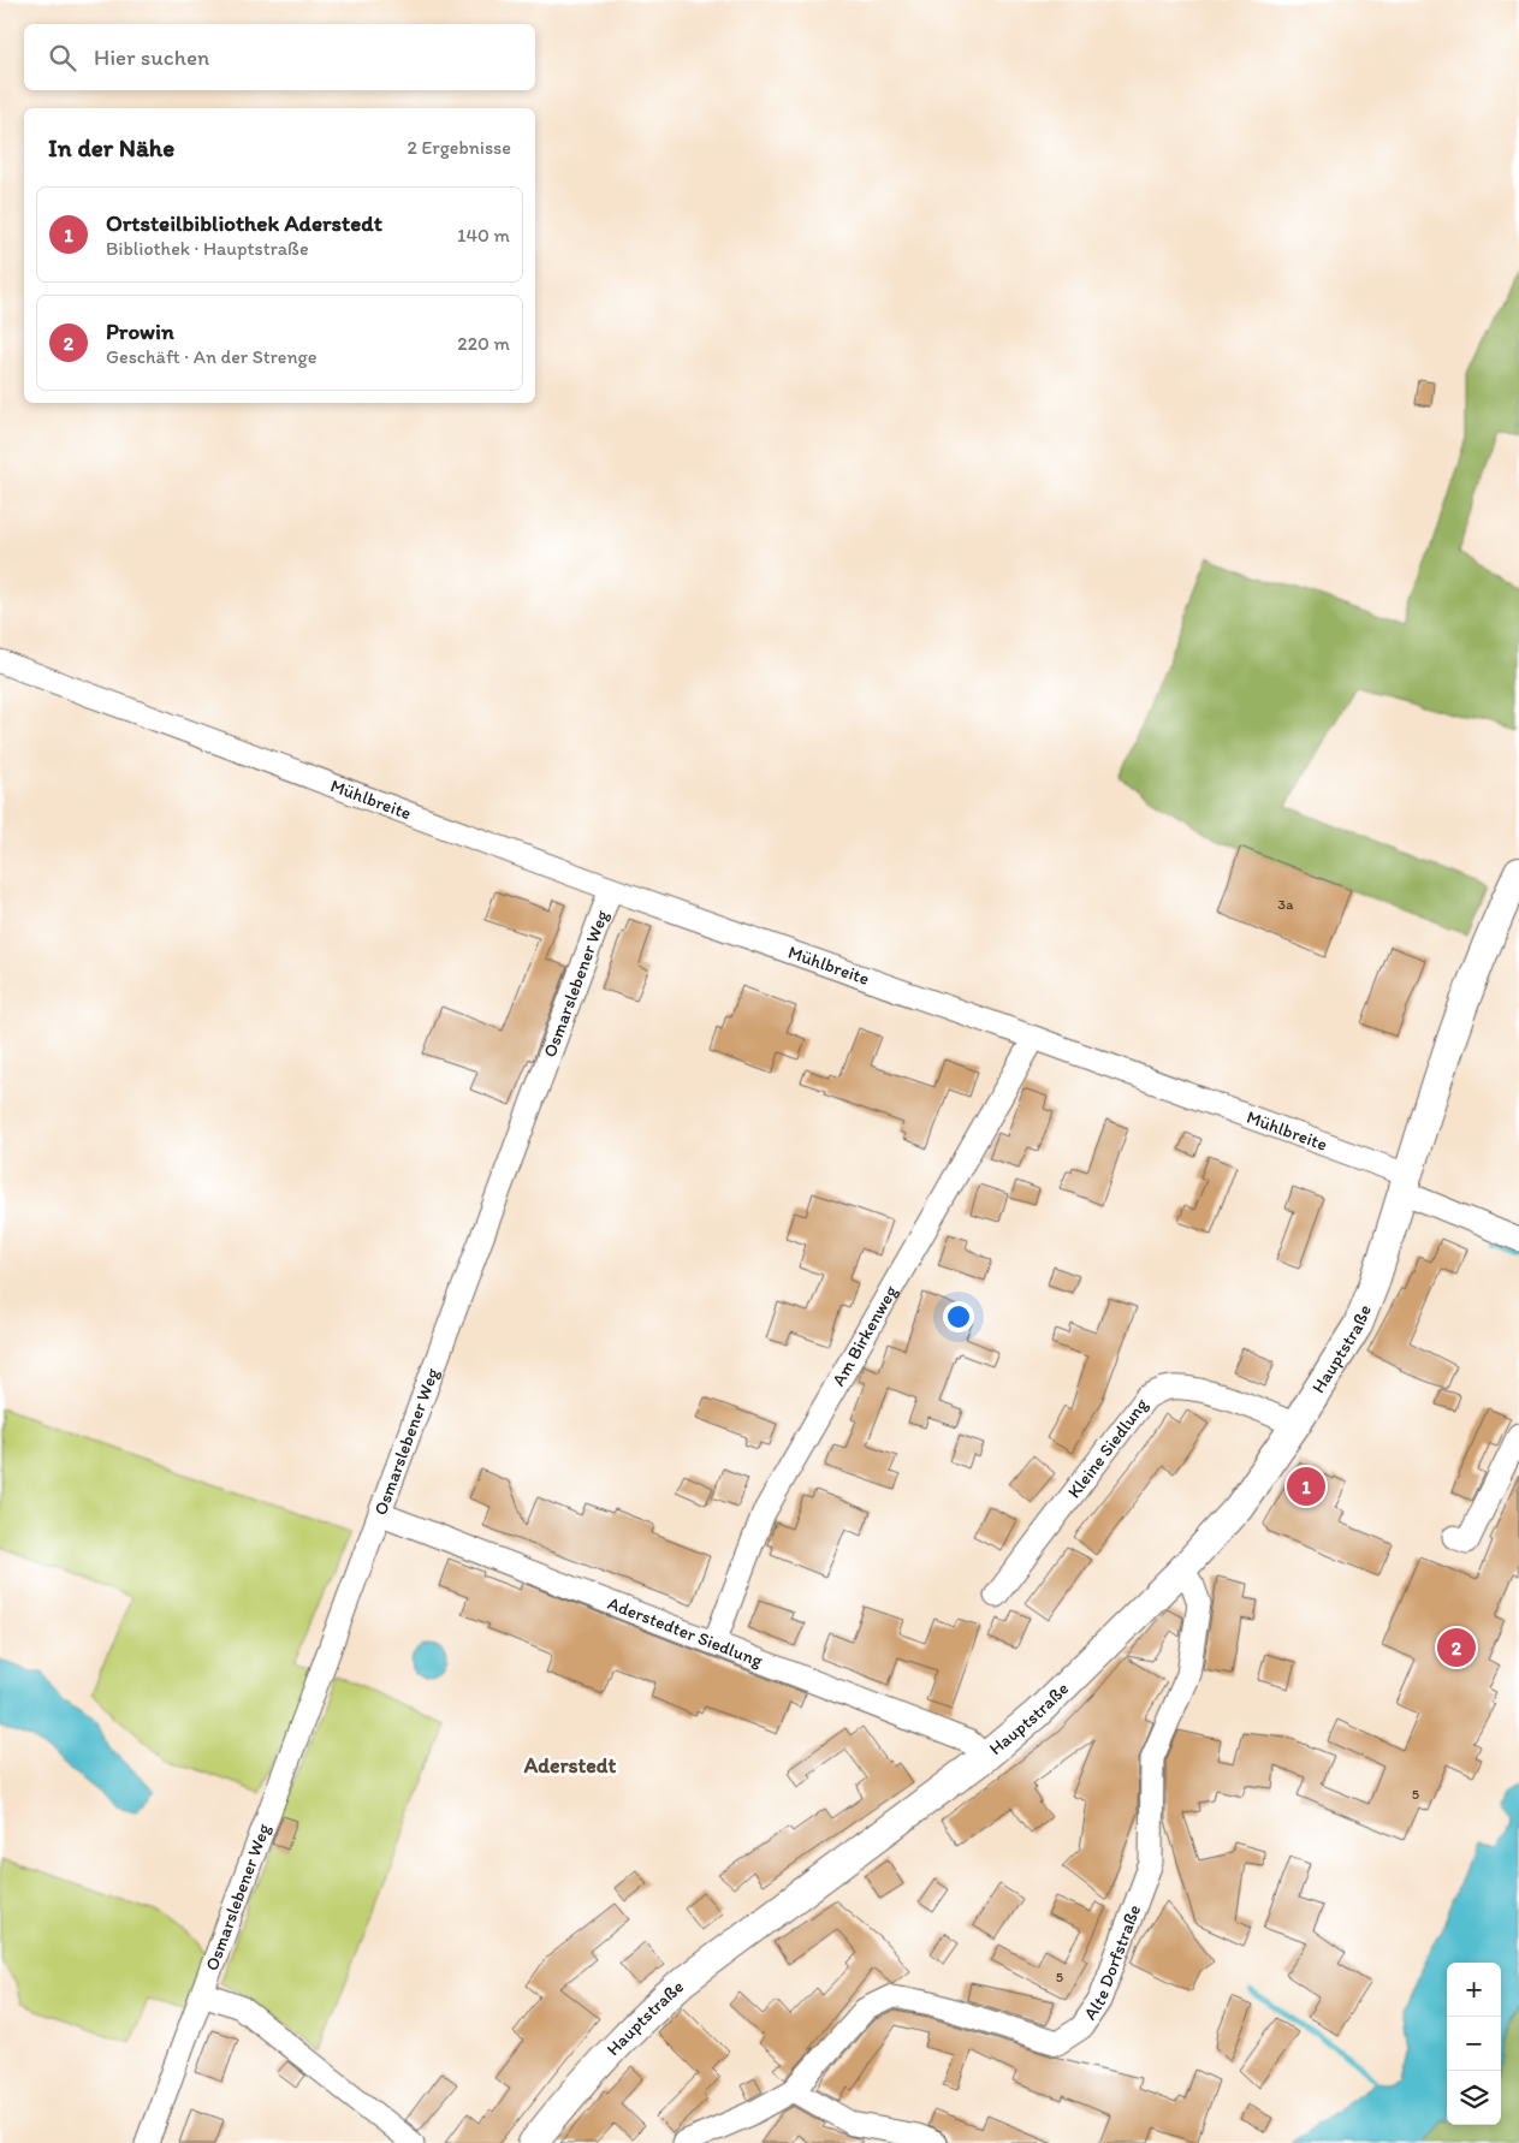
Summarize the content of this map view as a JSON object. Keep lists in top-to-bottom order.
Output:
{
  "streets": {
    "main road": ["Hauptstraße"],
    "street": [
      "Mühlbreite",
      "Osmarslebener Weg",
      "Am Birkenweg",
      "Kleine Siedlung",
      "Aderstedter Siedlung",
      "Alte Dorfstraße"
    ]
  },
  "crossings": [
    ["Mühlbreite", "Osmarslebener Weg"],
    ["Mühlbreite", "Am Birkenweg"],
    ["Mühlbreite", "Hauptstraße"],
    ["Osmarslebener Weg", "Aderstedter Siedlung"],
    ["Am Birkenweg", "Aderstedter Siedlung"],
    ["Hauptstraße", "Kleine Siedlung"],
    ["Hauptstraße", "Aderstedter Siedlung"],
    ["Hauptstraße", "Alte Dorfstraße"]
  ],
  "districts": ["Aderstedt"],
  "house_numbers": ["3a", "5", "5"],
  "page": {
    "search": "Hier suchen",
    "heading": ["In der Nähe", "2 Ergebnisse"],
    "list": [
      {
        "mark": "1",
        "name": "Ortsteilbibliothek Aderstedt",
        "note": "Bibliothek · Hauptstraße",
        "value": "140 m"
      },
      {
        "mark": "2",
        "name": "Prowin",
        "note": "Geschäft · An der Strenge",
        "value": "220 m"
      }
    ],
    "pins": ["1", "2"],
    "map_buttons": ["+", "−"]
  }
}
